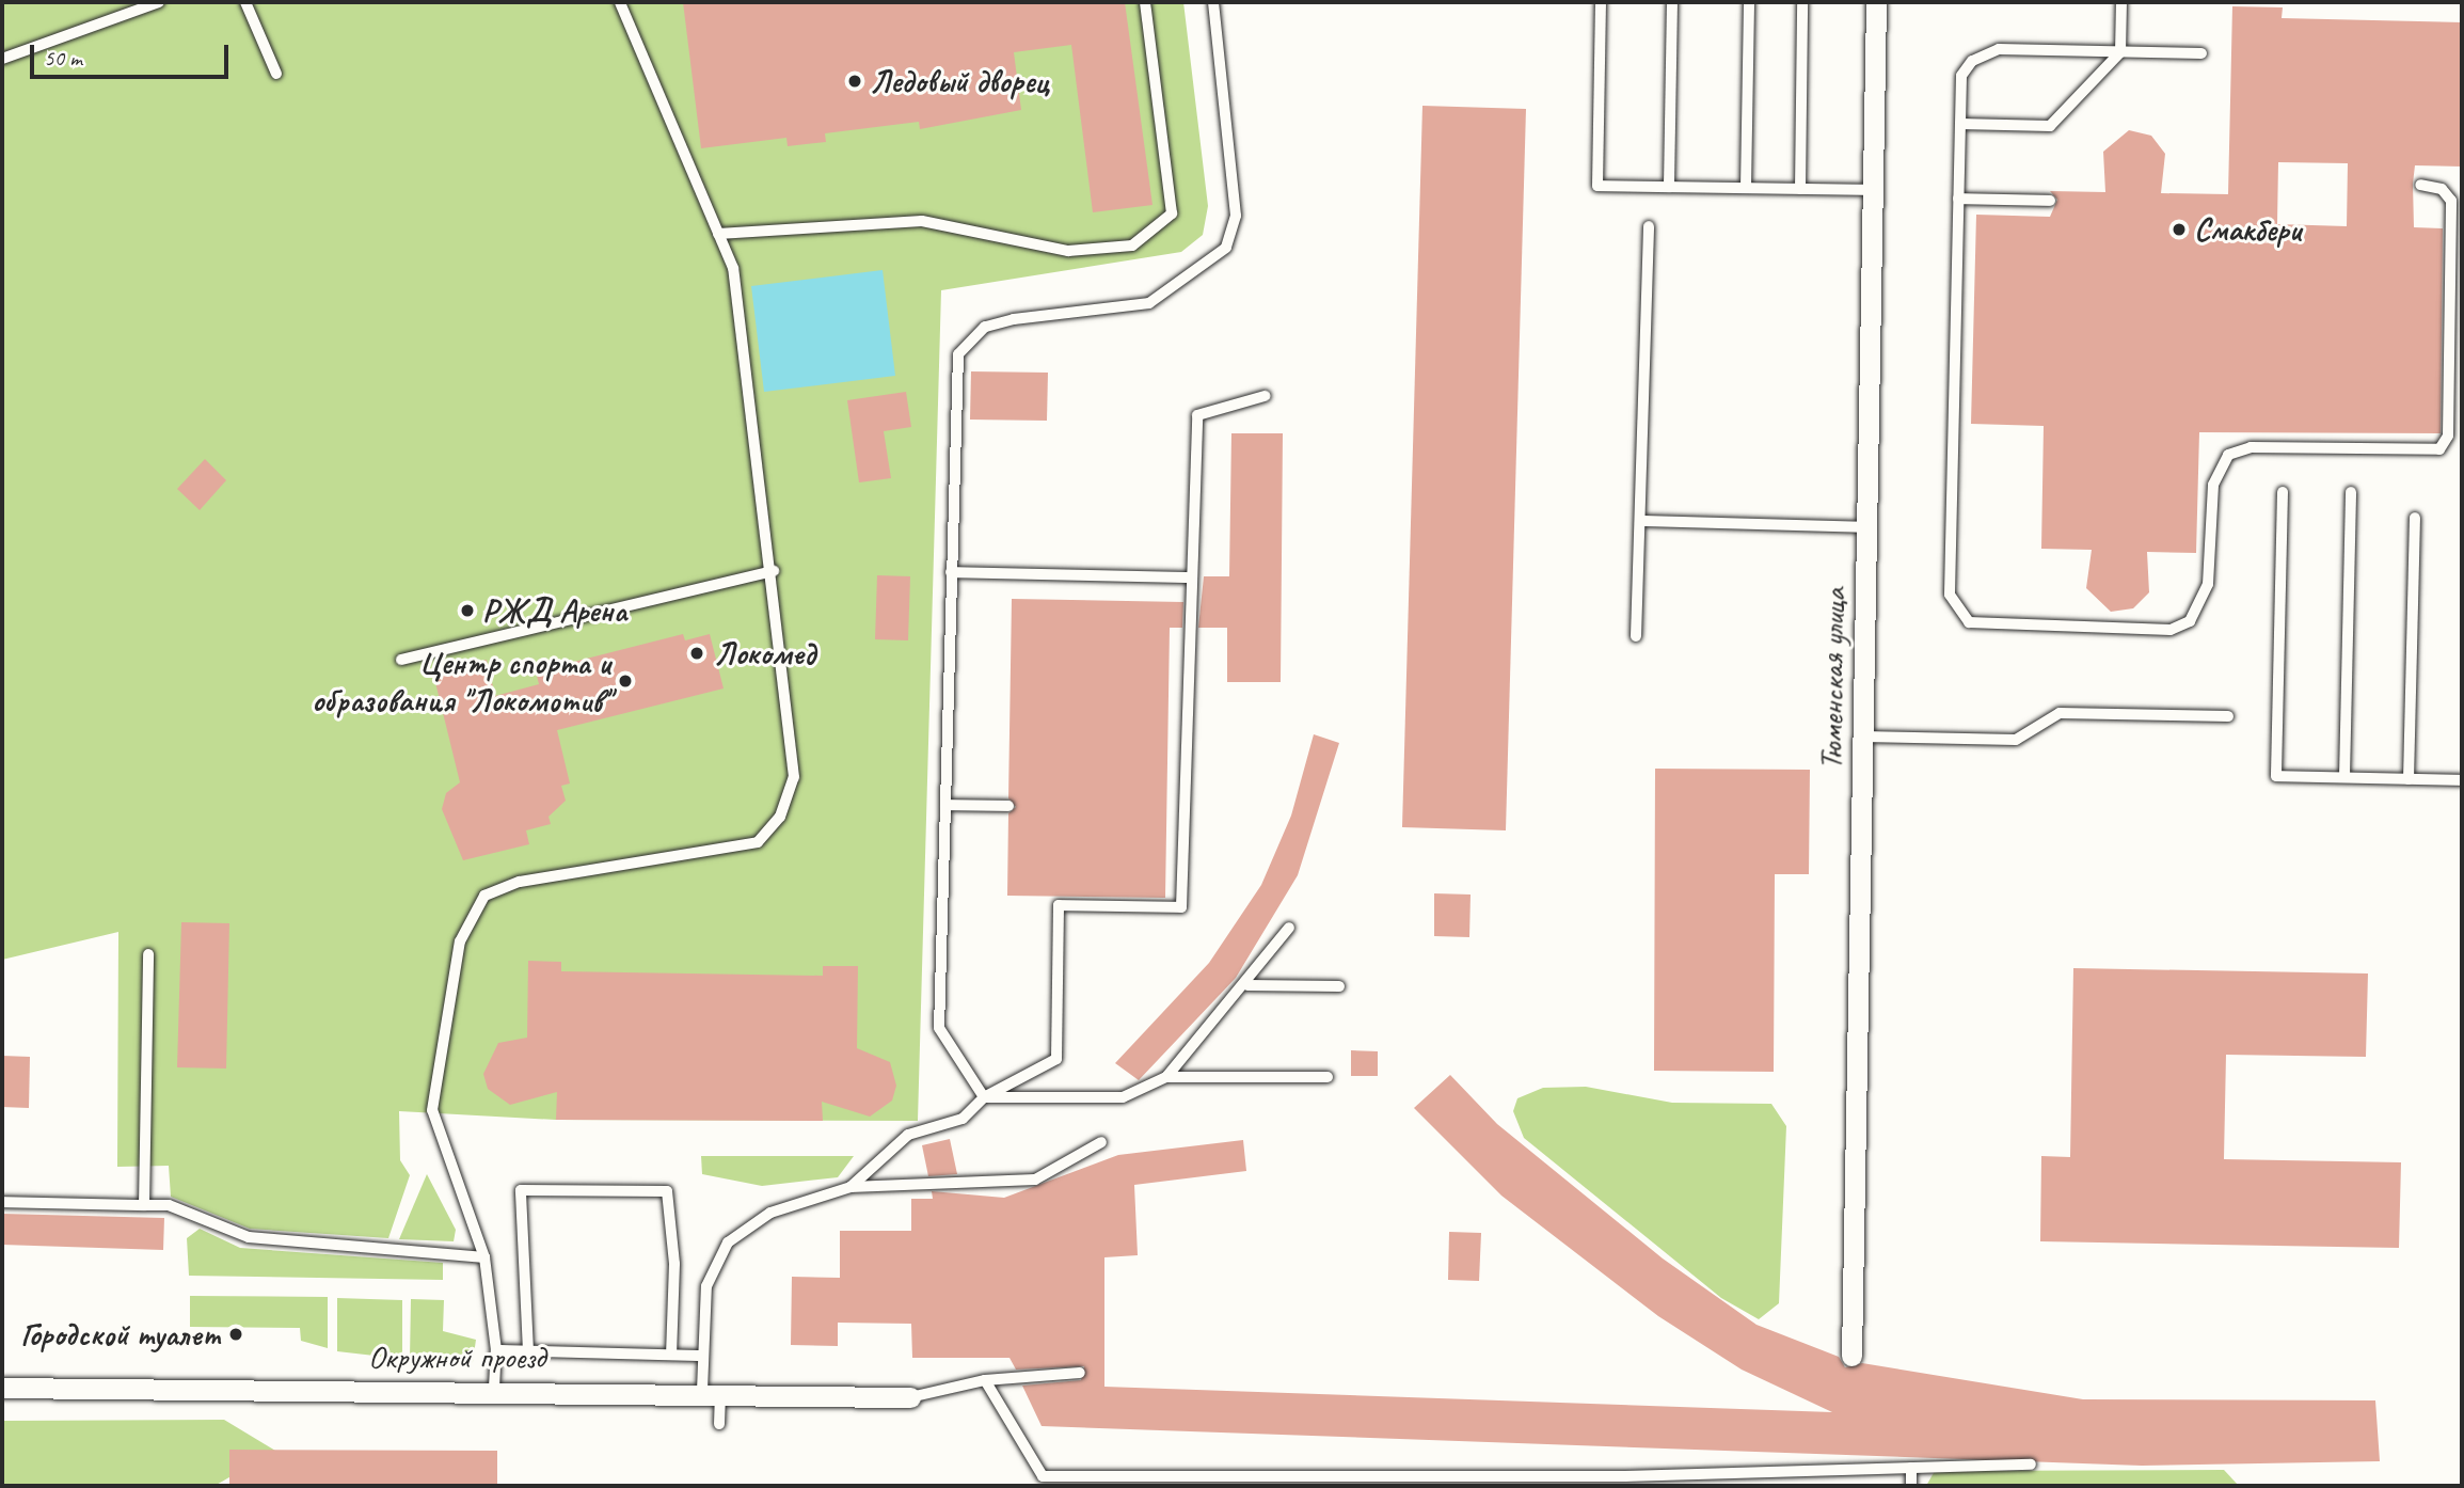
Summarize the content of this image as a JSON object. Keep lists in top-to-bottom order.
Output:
{
  "streets": {
    "street": ["Тюменская улица", "Окружной проезд"]
  },
  "places": [
    "Ледовый дворец",
    "Смакбери",
    "РЖД Арена",
    "Локомед",
    "Центр спорта и образования \"Локомотив\"",
    "Городской туалет"
  ],
  "scale_bar": "50 m"
}
